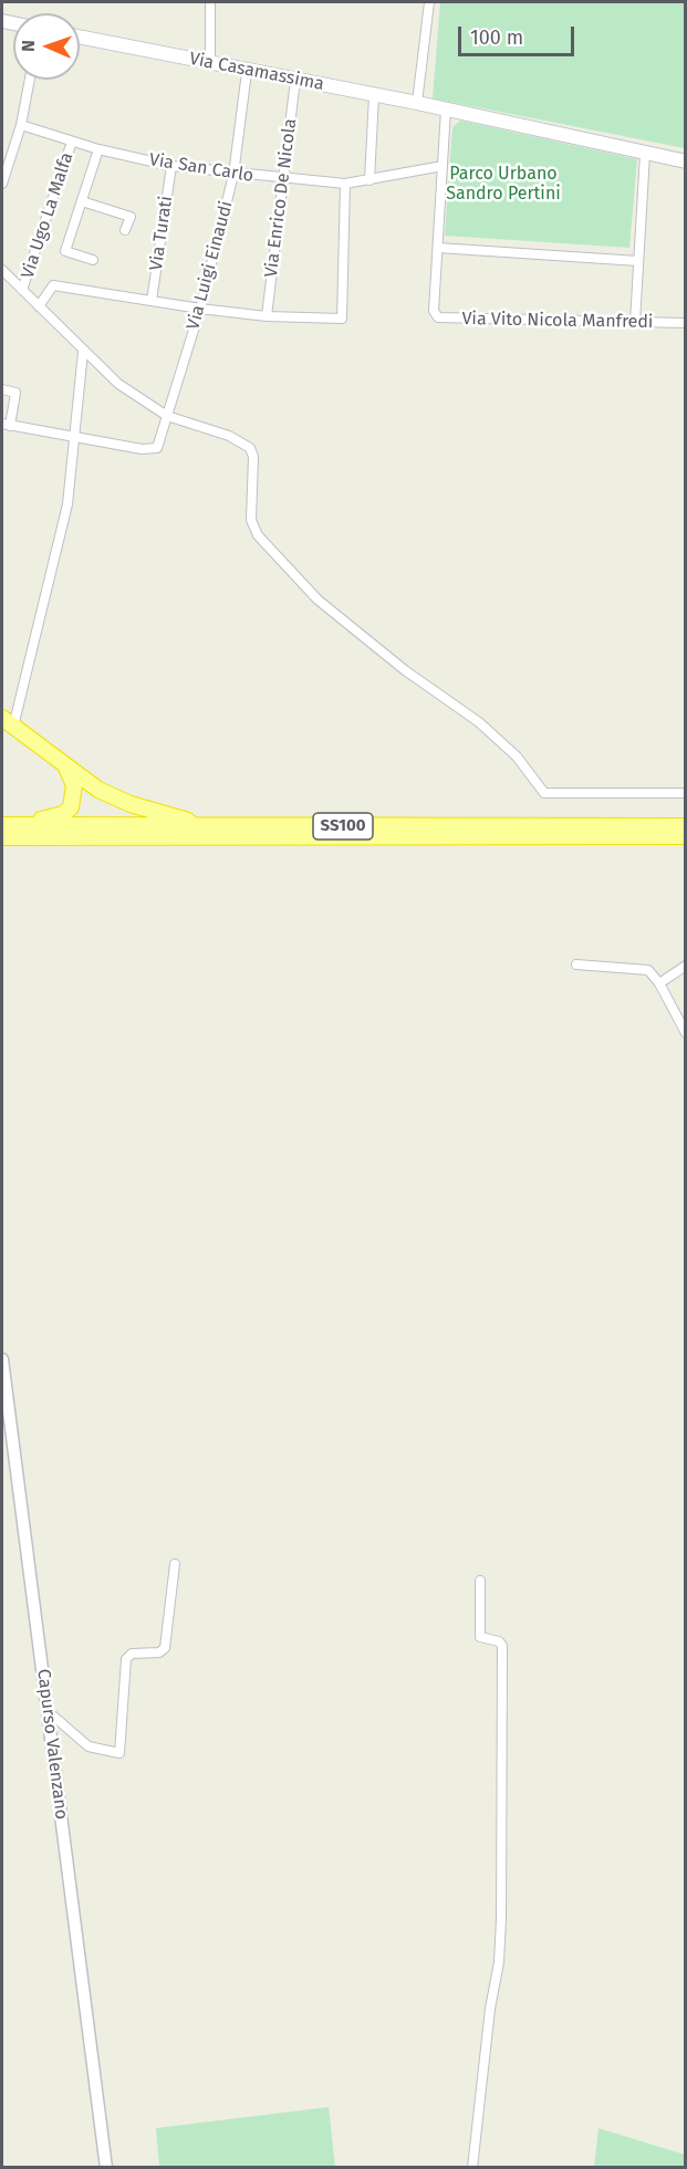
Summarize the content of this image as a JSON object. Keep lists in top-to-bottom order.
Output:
{
  "streets": {
    "highway": ["SS100"],
    "main road": ["Via Casamassima"],
    "street": [
      "Via San Carlo",
      "Via Enrico De Nicola",
      "Via Ugo La Malfa",
      "Via Turati",
      "Via Luigi Einaudi",
      "Via Vito Nicola Manfredi",
      "Capurso Valenzano"
    ]
  },
  "crossings": [
    ["Via Casamassima", "Via Enrico De Nicola"],
    ["Via Casamassima", "Via Luigi Einaudi"],
    ["Via San Carlo", "Via Enrico De Nicola"],
    ["Via San Carlo", "Via Ugo La Malfa"],
    ["Via San Carlo", "Via Turati"],
    ["Via San Carlo", "Via Luigi Einaudi"]
  ],
  "parks": ["Parco Urbano Sandro Pertini"],
  "scale_bar": "100 m",
  "north": "left"
}
